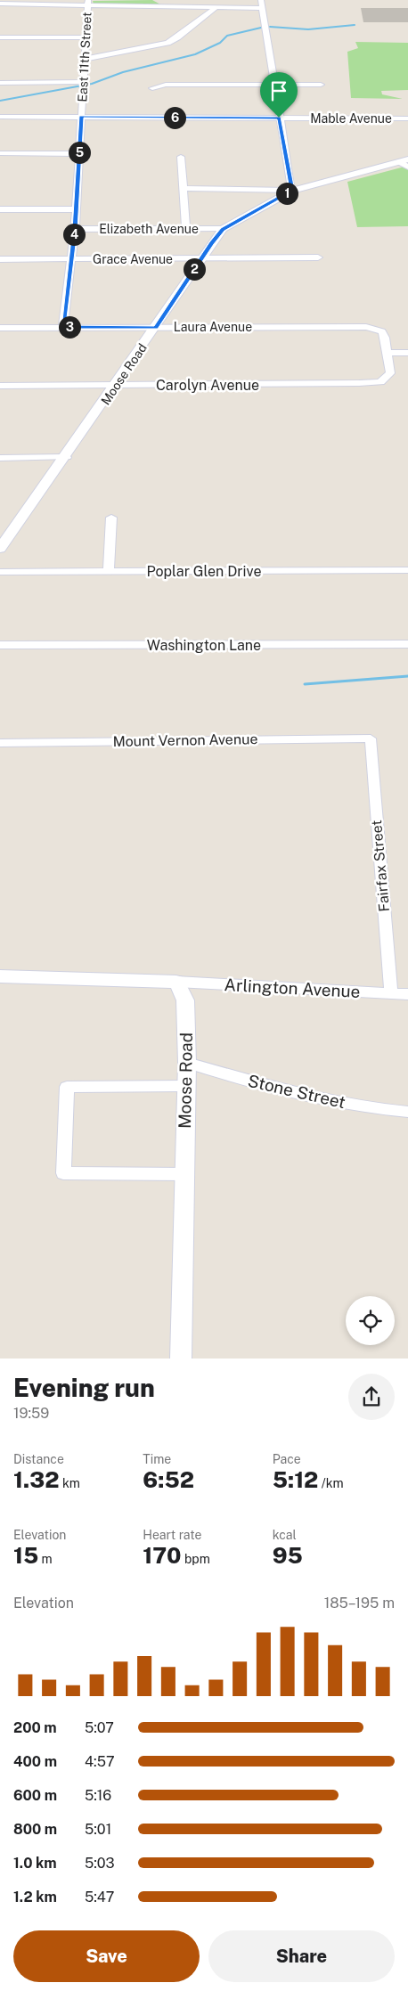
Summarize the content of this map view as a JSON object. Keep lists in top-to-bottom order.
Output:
{
  "streets": {
    "street": [
      "East 11th Street",
      "Mable Avenue",
      "Elizabeth Avenue",
      "Grace Avenue",
      "Laura Avenue",
      "Moose Road",
      "Carolyn Avenue",
      "Poplar Glen Drive",
      "Washington Lane",
      "Mount Vernon Avenue",
      "Fairfax Street",
      "Arlington Avenue",
      "Stone Street"
    ]
  },
  "crossings": [
    ["East 11th Street", "Mable Avenue"],
    ["East 11th Street", "Elizabeth Avenue"],
    ["East 11th Street", "Grace Avenue"],
    ["East 11th Street", "Laura Avenue"],
    ["Elizabeth Avenue", "Moose Road"],
    ["Grace Avenue", "Moose Road"],
    ["Laura Avenue", "Moose Road"],
    ["Laura Avenue", "Carolyn Avenue"],
    ["Moose Road", "Carolyn Avenue"],
    ["Moose Road", "Arlington Avenue"],
    ["Moose Road", "Stone Street"],
    ["Mount Vernon Avenue", "Fairfax Street"],
    ["Fairfax Street", "Arlington Avenue"]
  ],
  "page": {
    "pins": [
      "6",
      "5",
      "1",
      "4",
      "2",
      "3"
    ],
    "heading": ["Evening run", "19:59"],
    "stats": [
      ["Distance", "1.32 km"],
      ["Time", "6:52"],
      ["Pace", "5:12 /km"],
      ["Elevation", "15 m"],
      ["Heart rate", "170 bpm"],
      ["kcal", "95"]
    ],
    "chart": ["Elevation", "185–195 m"],
    "list": [
      {
        "name": "200 m",
        "note": "5:07"
      },
      {
        "name": "400 m",
        "note": "4:57"
      },
      {
        "name": "600 m",
        "note": "5:16"
      },
      {
        "name": "800 m",
        "note": "5:01"
      },
      {
        "name": "1.0 km",
        "note": "5:03"
      },
      {
        "name": "1.2 km",
        "note": "5:47"
      }
    ],
    "buttons": ["Save", "Share"]
  }
}
